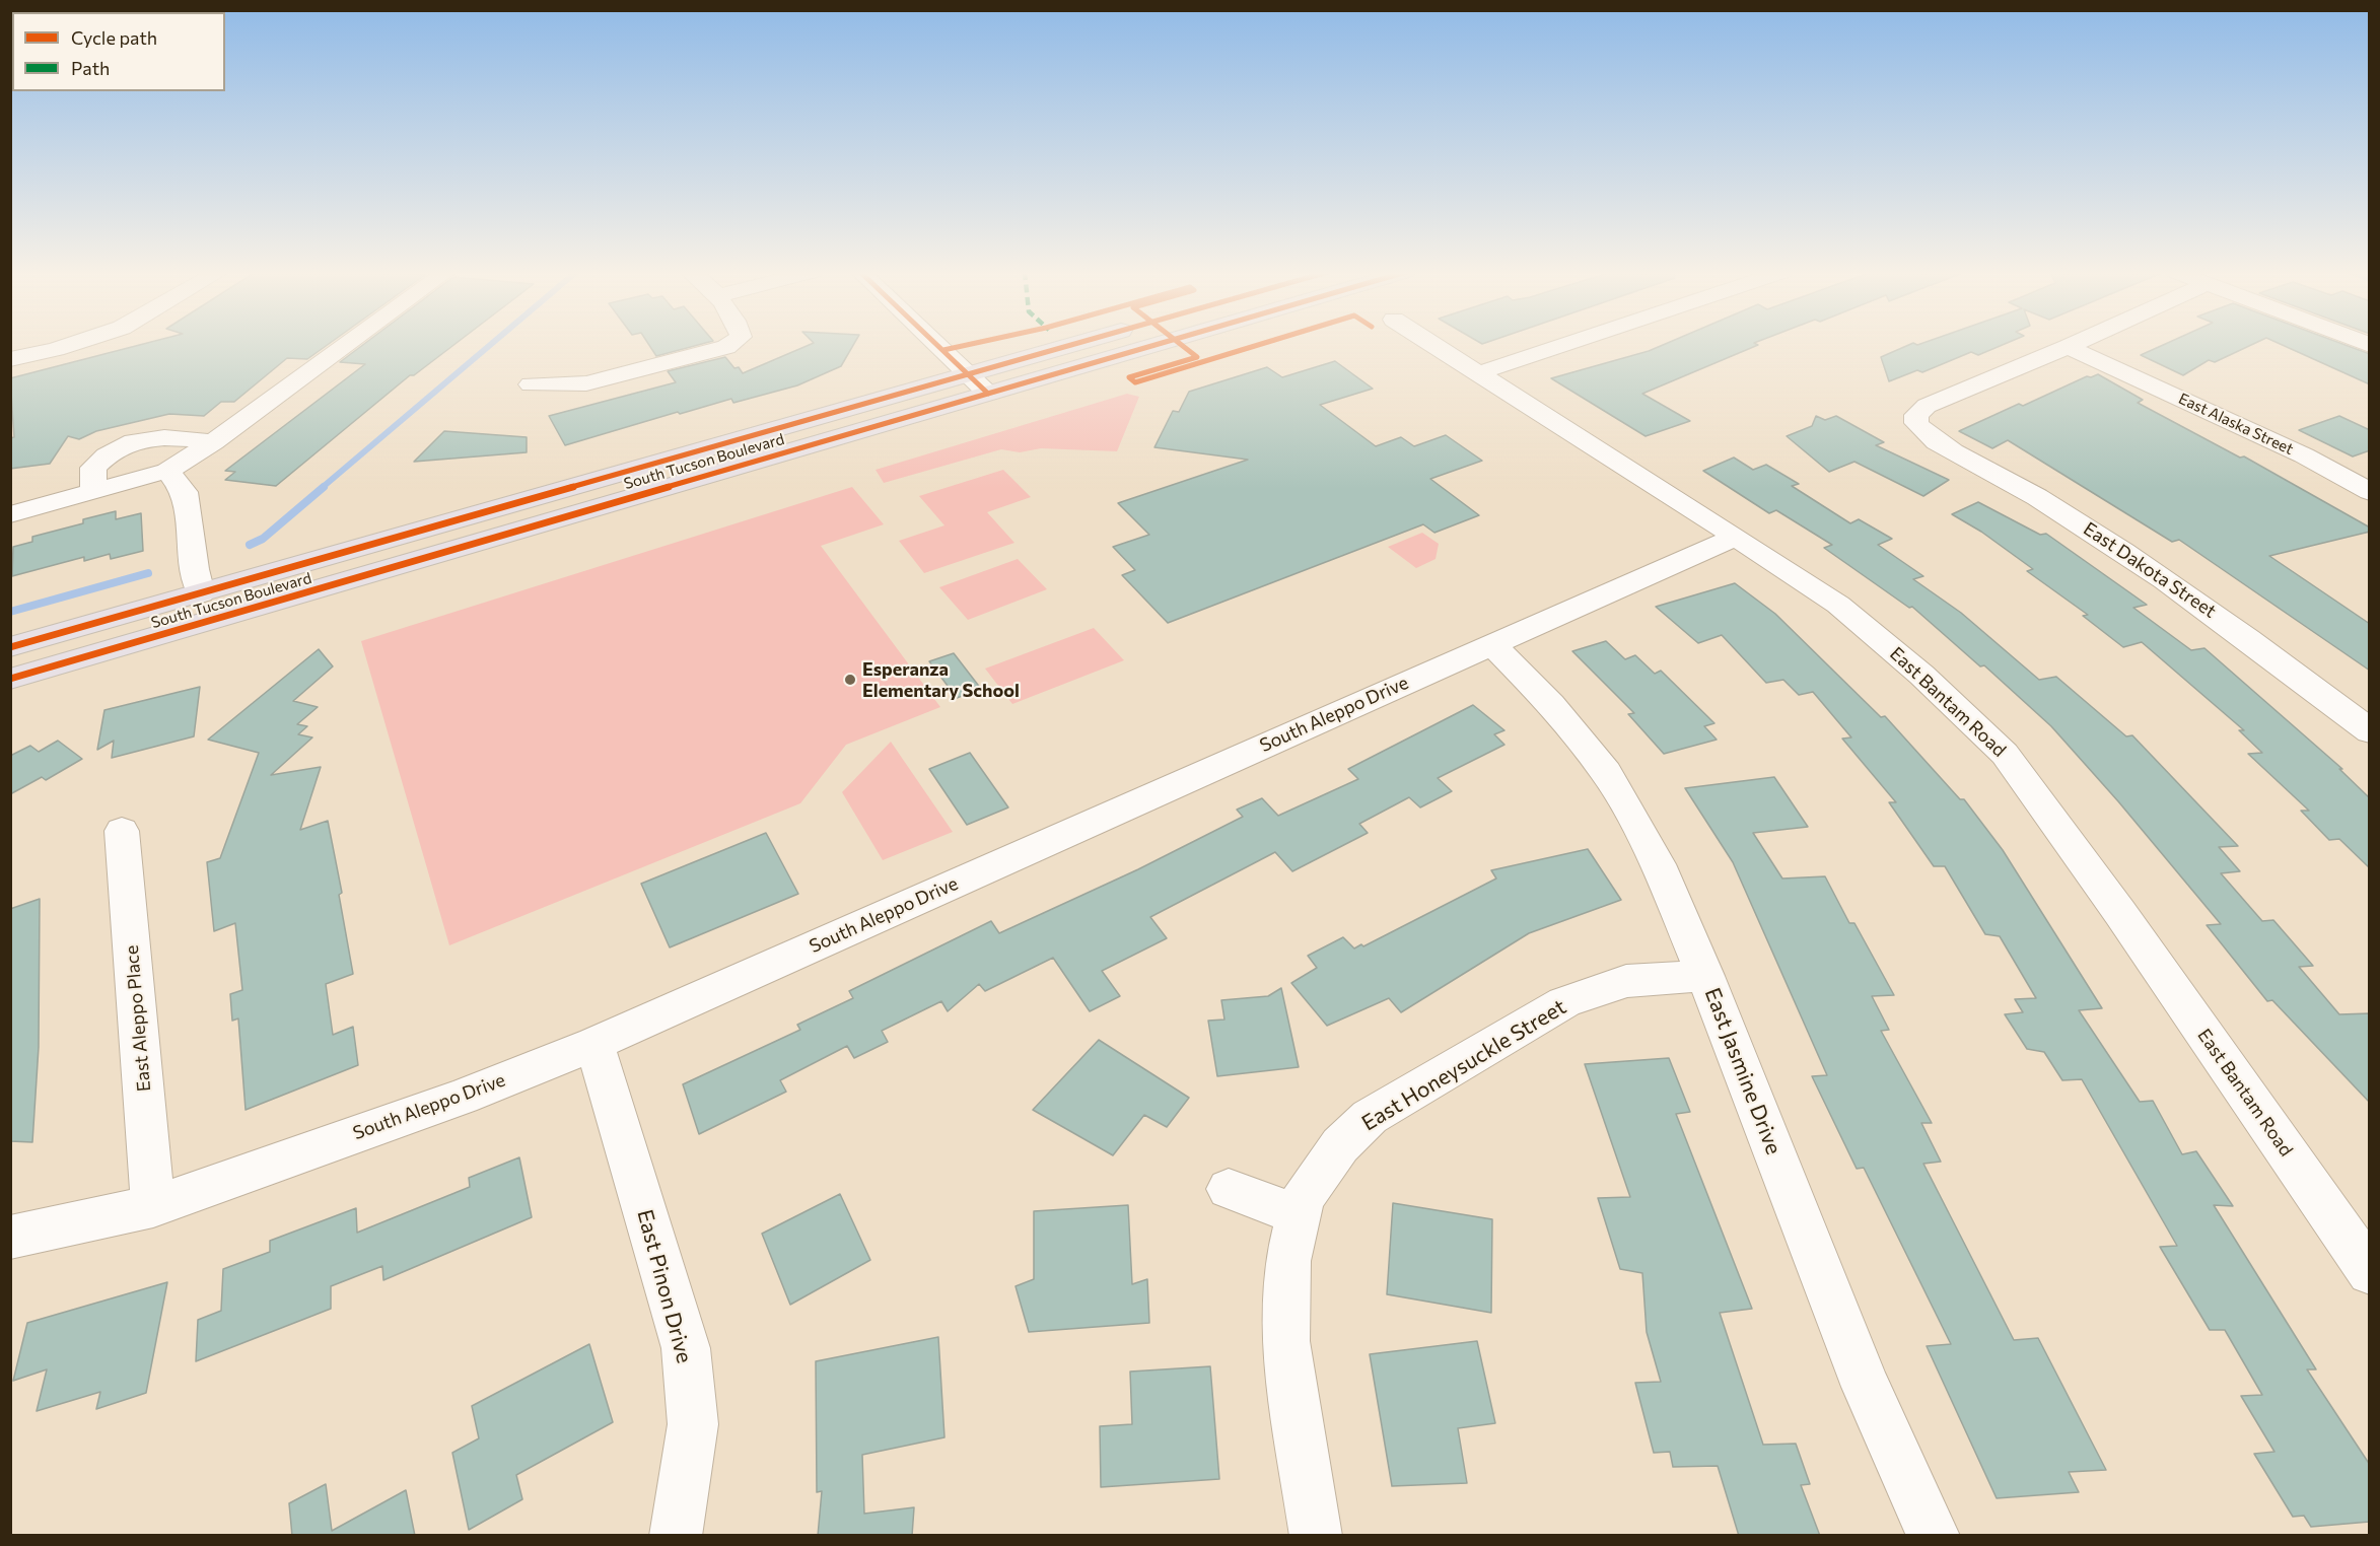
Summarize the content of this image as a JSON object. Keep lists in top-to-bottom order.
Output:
{
  "streets": {
    "main road": ["South Tucson Boulevard"],
    "street": [
      "East Alaska Street",
      "East Dakota Street",
      "East Bantam Road",
      "South Aleppo Drive",
      "East Aleppo Place",
      "East Honeysuckle Street",
      "East Jasmine Drive",
      "East Pinon Drive"
    ]
  },
  "crossings": [
    ["East Alaska Street", "East Dakota Street"],
    ["East Bantam Road", "South Aleppo Drive"],
    ["South Aleppo Drive", "East Aleppo Place"],
    ["South Aleppo Drive", "East Jasmine Drive"],
    ["South Aleppo Drive", "East Pinon Drive"],
    ["East Honeysuckle Street", "East Jasmine Drive"]
  ],
  "places": ["Esperanza Elementary School"],
  "legend": ["Cycle path", "Path"]
}
